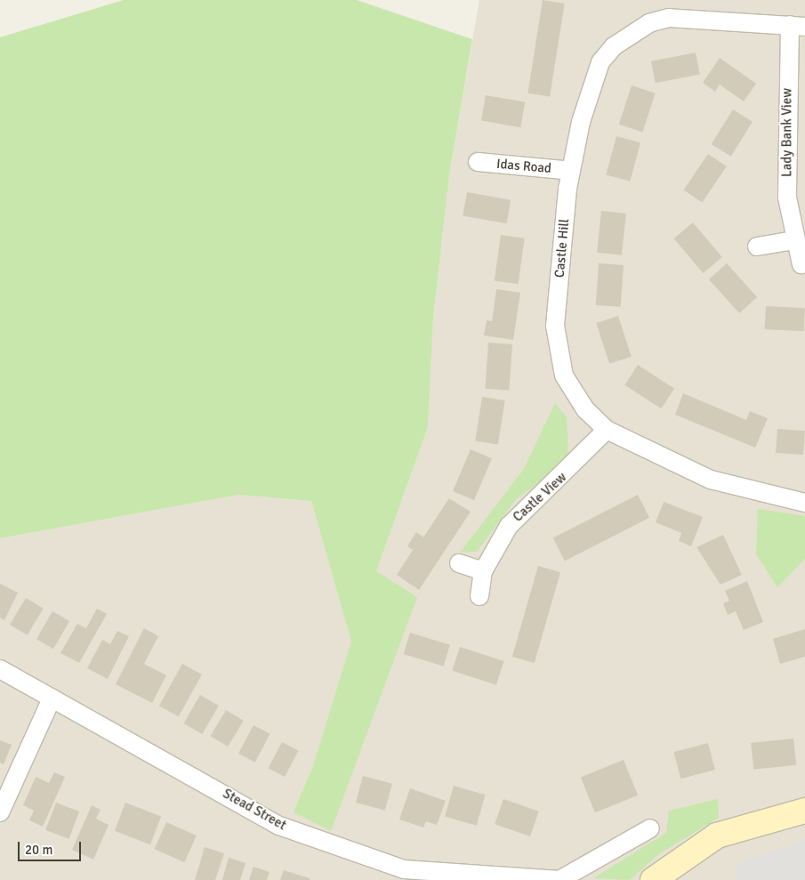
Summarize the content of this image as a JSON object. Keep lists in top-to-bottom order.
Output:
{
  "streets": {
    "street": [
      "Lady Bank View",
      "Idas Road",
      "Castle Hill",
      "Castle View",
      "Stead Street"
    ]
  },
  "crossings": [
    ["Lady Bank View", "Castle Hill"],
    ["Idas Road", "Castle Hill"],
    ["Castle Hill", "Castle View"]
  ],
  "scale_bar": "20 m"
}
